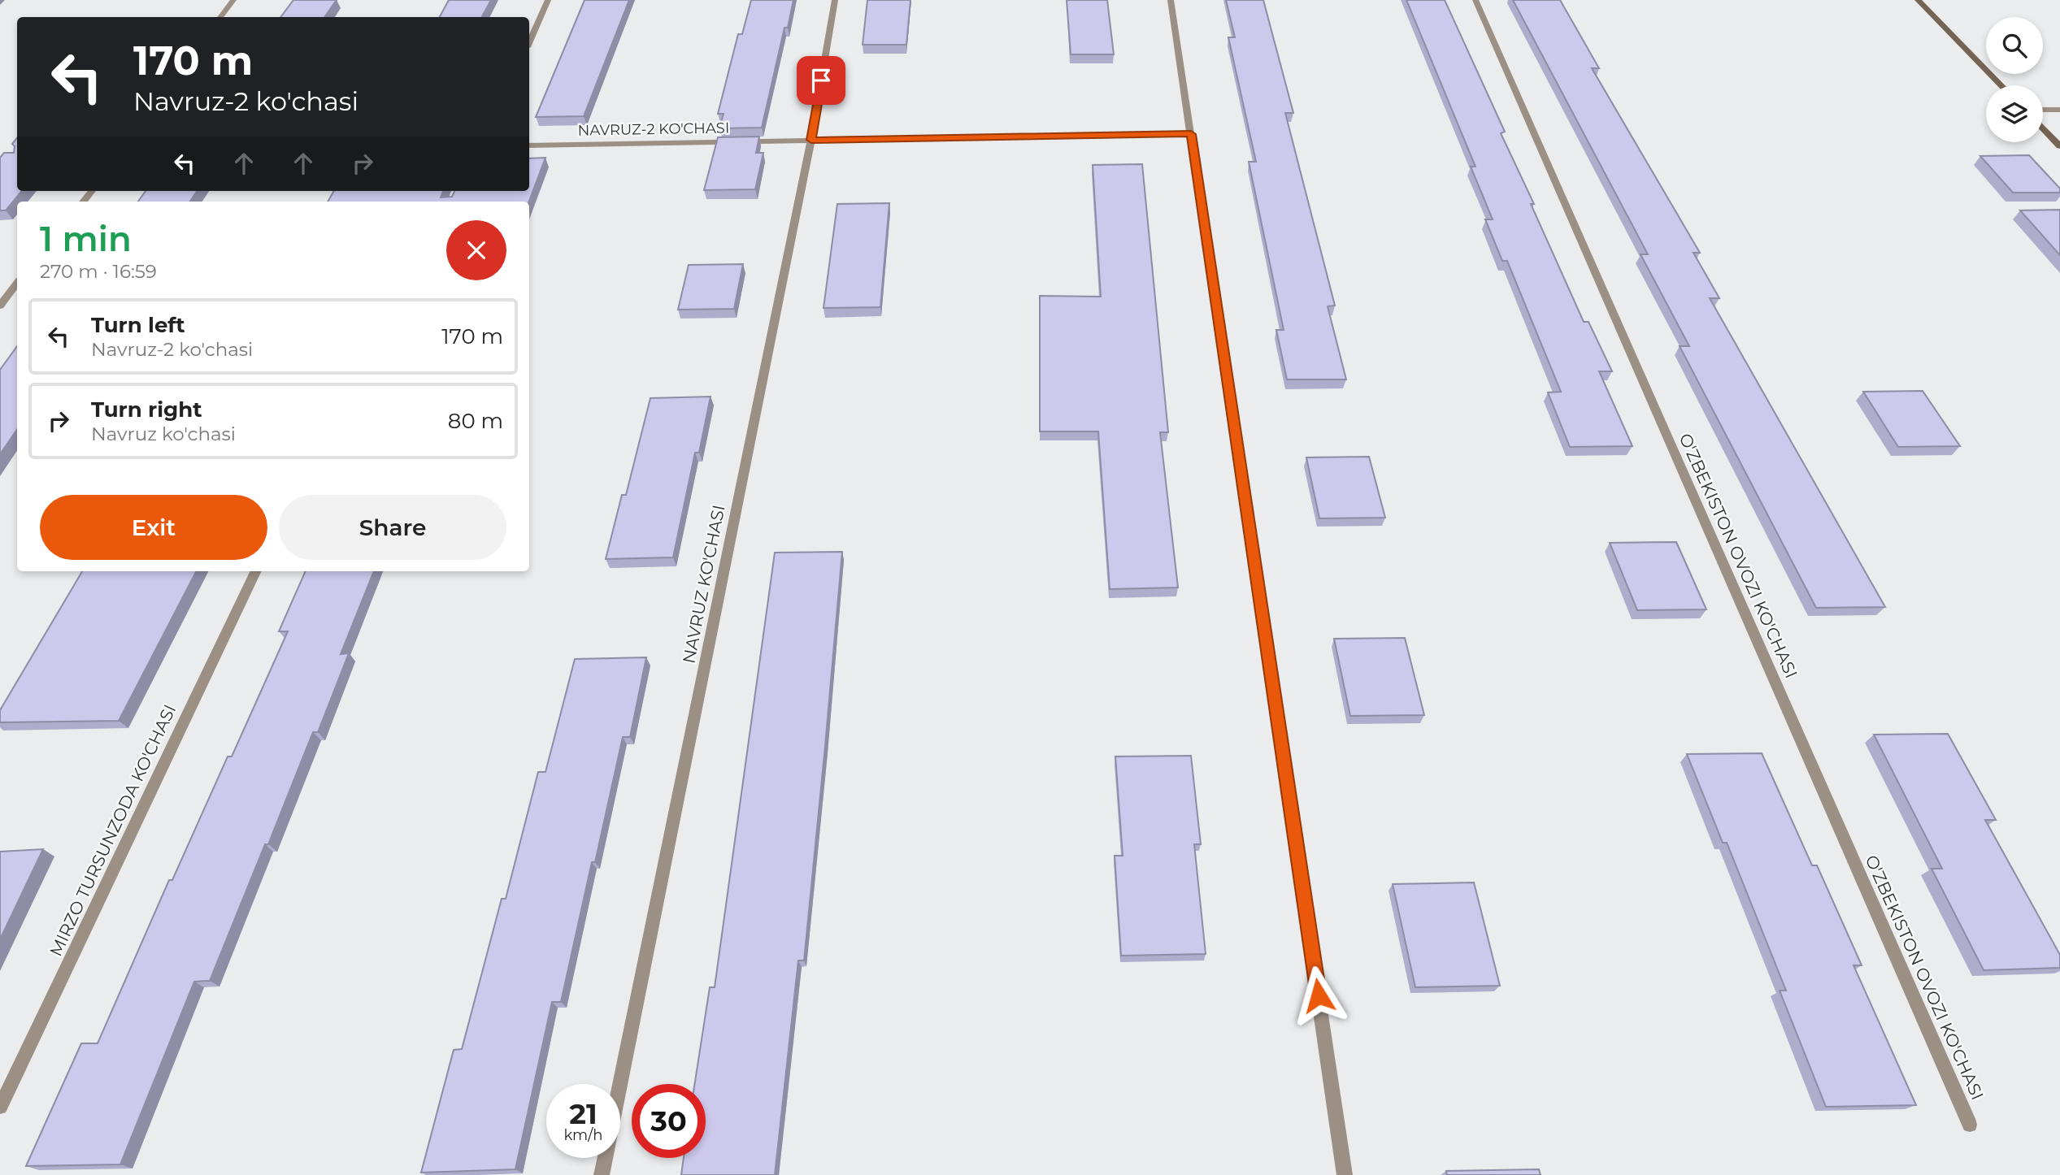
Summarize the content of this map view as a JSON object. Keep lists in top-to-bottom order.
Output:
{
  "streets": {
    "street": [
      "NAVRUZ-2 KO'CHASI",
      "O'ZBEKISTON OVOZI KO'CHASI",
      "NAVRUZ KO'CHASI",
      "MIRZO TURSUNZODA KO'CHASI"
    ]
  },
  "crossings": [
    ["NAVRUZ-2 KO'CHASI", "NAVRUZ KO'CHASI"]
  ],
  "page": {
    "turn": ["170 m", "Navruz-2 ko'chasi"],
    "heading": ["1 min", "270 m · 16:59"],
    "list": [
      {
        "name": "Turn left",
        "note": "Navruz-2 ko'chasi",
        "value": "170 m"
      },
      {
        "name": "Turn right",
        "note": "Navruz ko'chasi",
        "value": "80 m"
      }
    ],
    "buttons": ["Exit", "Share"],
    "speed": "21 km/h",
    "limit": "30"
  }
}
